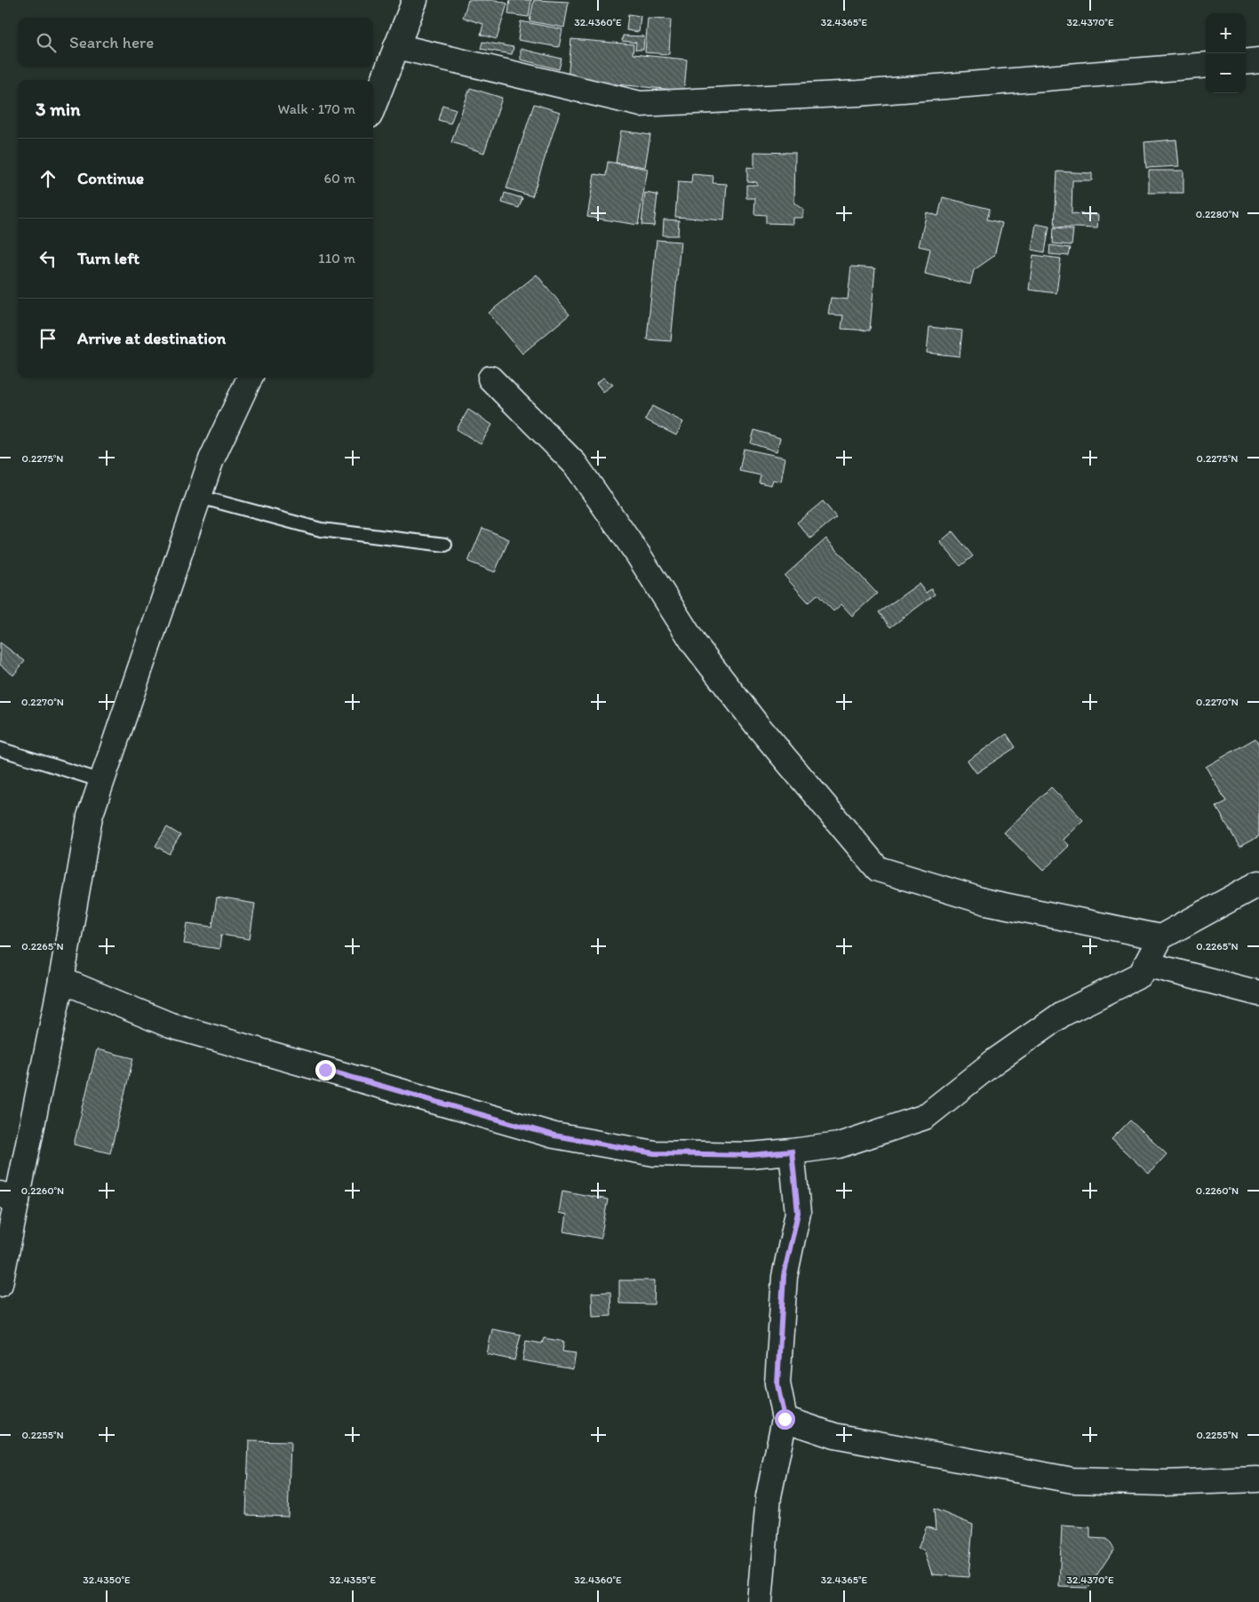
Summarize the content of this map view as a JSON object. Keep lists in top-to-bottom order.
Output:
{
  "page": {
    "map_buttons": ["+", "−"],
    "search": "Search here",
    "heading": ["3 min", "Walk · 170 m"],
    "list": [
      ["Continue", "60 m"],
      ["Turn left", "110 m"],
      "Arrive at destination"
    ]
  },
  "coordinates": [
    "32.4360°E",
    "32.4365°E",
    "32.4370°E",
    "0.2280°N",
    "0.2275°N",
    "0.2270°N",
    "0.2265°N",
    "0.2260°N",
    "0.2255°N",
    "32.4350°E",
    "32.4355°E"
  ]
}
